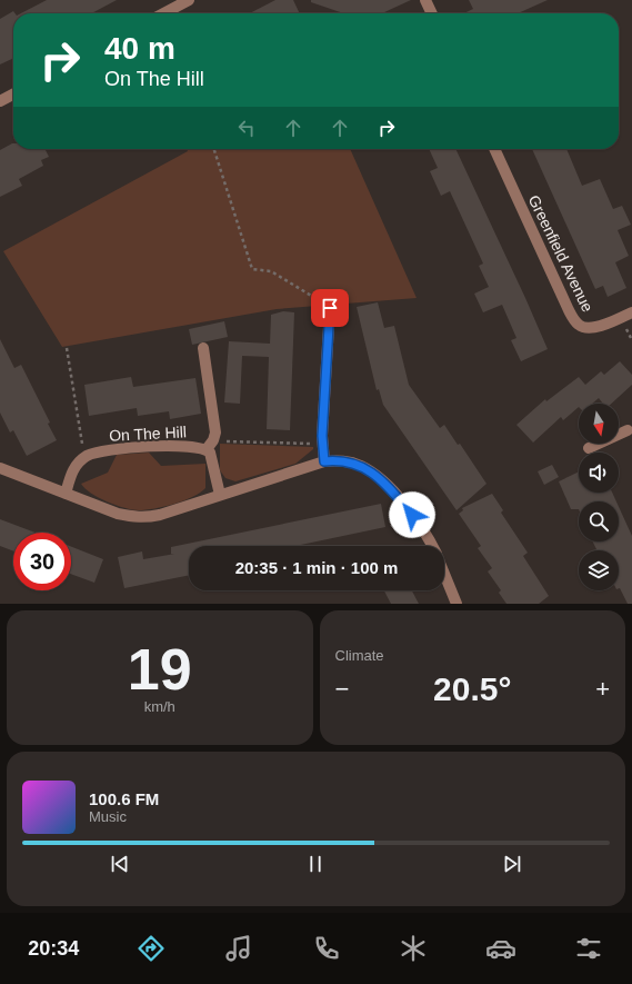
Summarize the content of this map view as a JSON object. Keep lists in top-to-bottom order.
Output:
{
  "streets": {
    "street": ["Greenfield Avenue", "On The Hill"]
  },
  "north": "bottom",
  "page": {
    "turn": ["40 m", "On The Hill"],
    "limit": "30",
    "trip": "20:35 · 1 min · 100 m",
    "tile": [
      ["19", "km/h"],
      "Climate"
    ],
    "heat": ["−", "20.5°", "+"],
    "song": ["100.6 FM", "Music"],
    "tabs": "20:34"
  }
}
